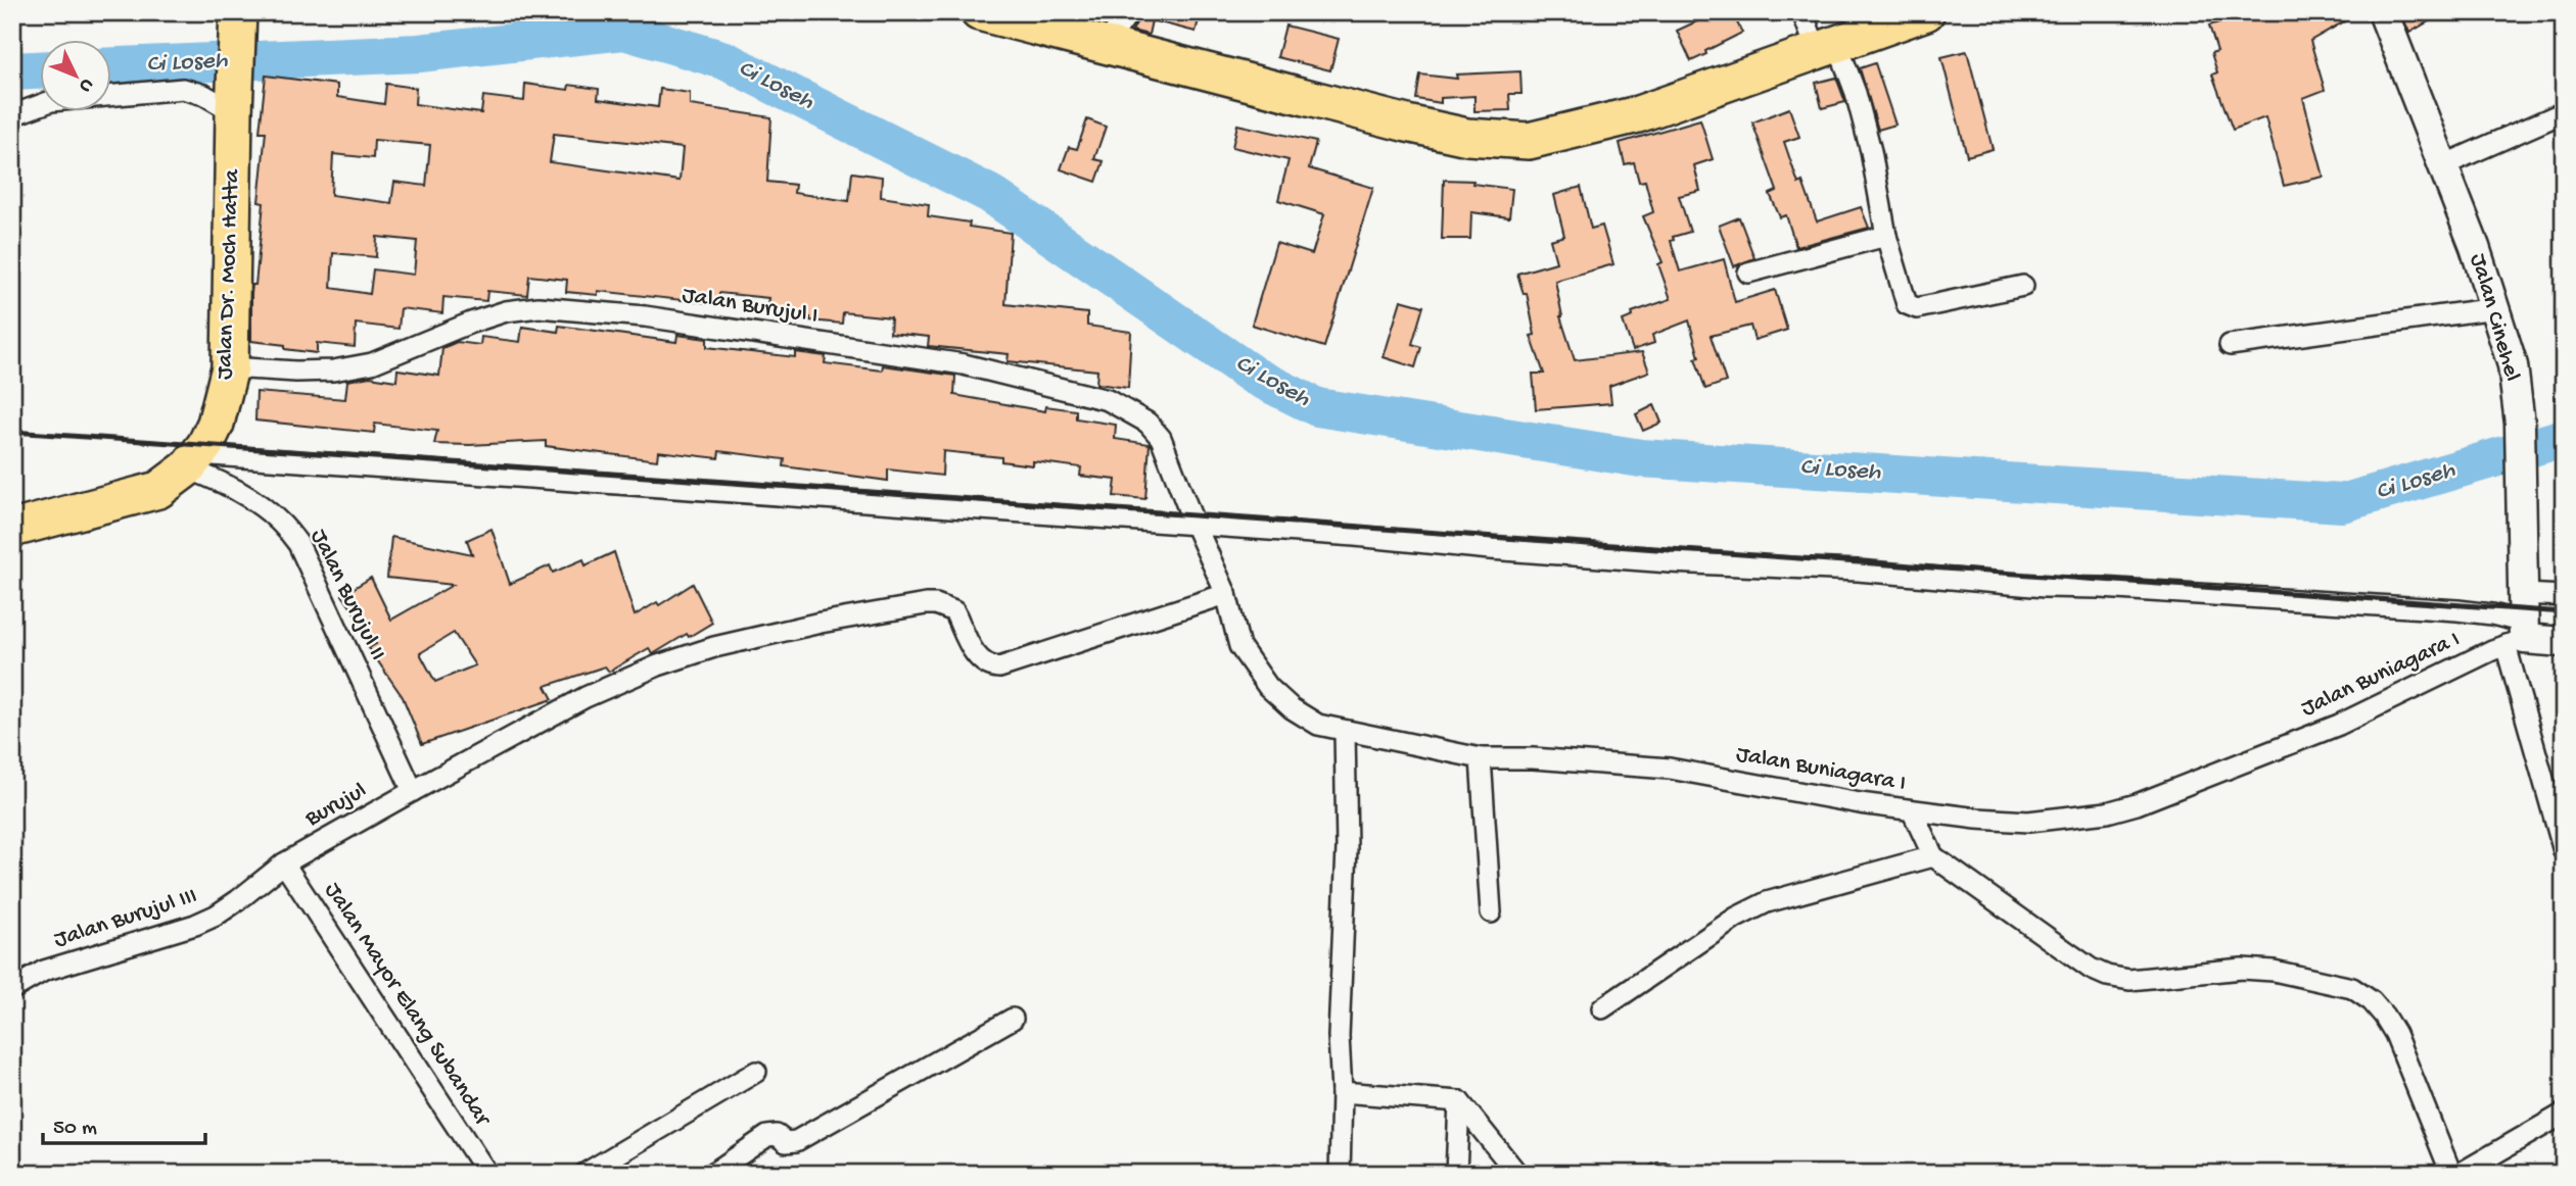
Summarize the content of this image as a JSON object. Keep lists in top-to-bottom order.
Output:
{
  "streets": {
    "highway": ["Jalan Dr. Moch Hatta"],
    "street": [
      "Jalan Burujul I",
      "Jalan Cinehel",
      "Jalan Burujul II",
      "Jalan Buniagara I",
      "Burujul",
      "Jalan Burujul III",
      "Jalan Mayor Elang Subandar"
    ]
  },
  "crossings": [
    ["Jalan Dr. Moch Hatta", "Jalan Burujul I"],
    ["Jalan Dr. Moch Hatta", "Jalan Burujul II"],
    ["Jalan Burujul I", "Jalan Buniagara I"],
    ["Jalan Cinehel", "Jalan Buniagara I"],
    ["Jalan Burujul II", "Burujul"],
    ["Jalan Buniagara I", "Burujul"],
    ["Burujul", "Jalan Burujul III"],
    ["Burujul", "Jalan Mayor Elang Subandar"],
    ["Jalan Burujul III", "Jalan Mayor Elang Subandar"]
  ],
  "water": ["Ci Loseh"],
  "scale_bar": "50 m",
  "north": "bottom right"
}
